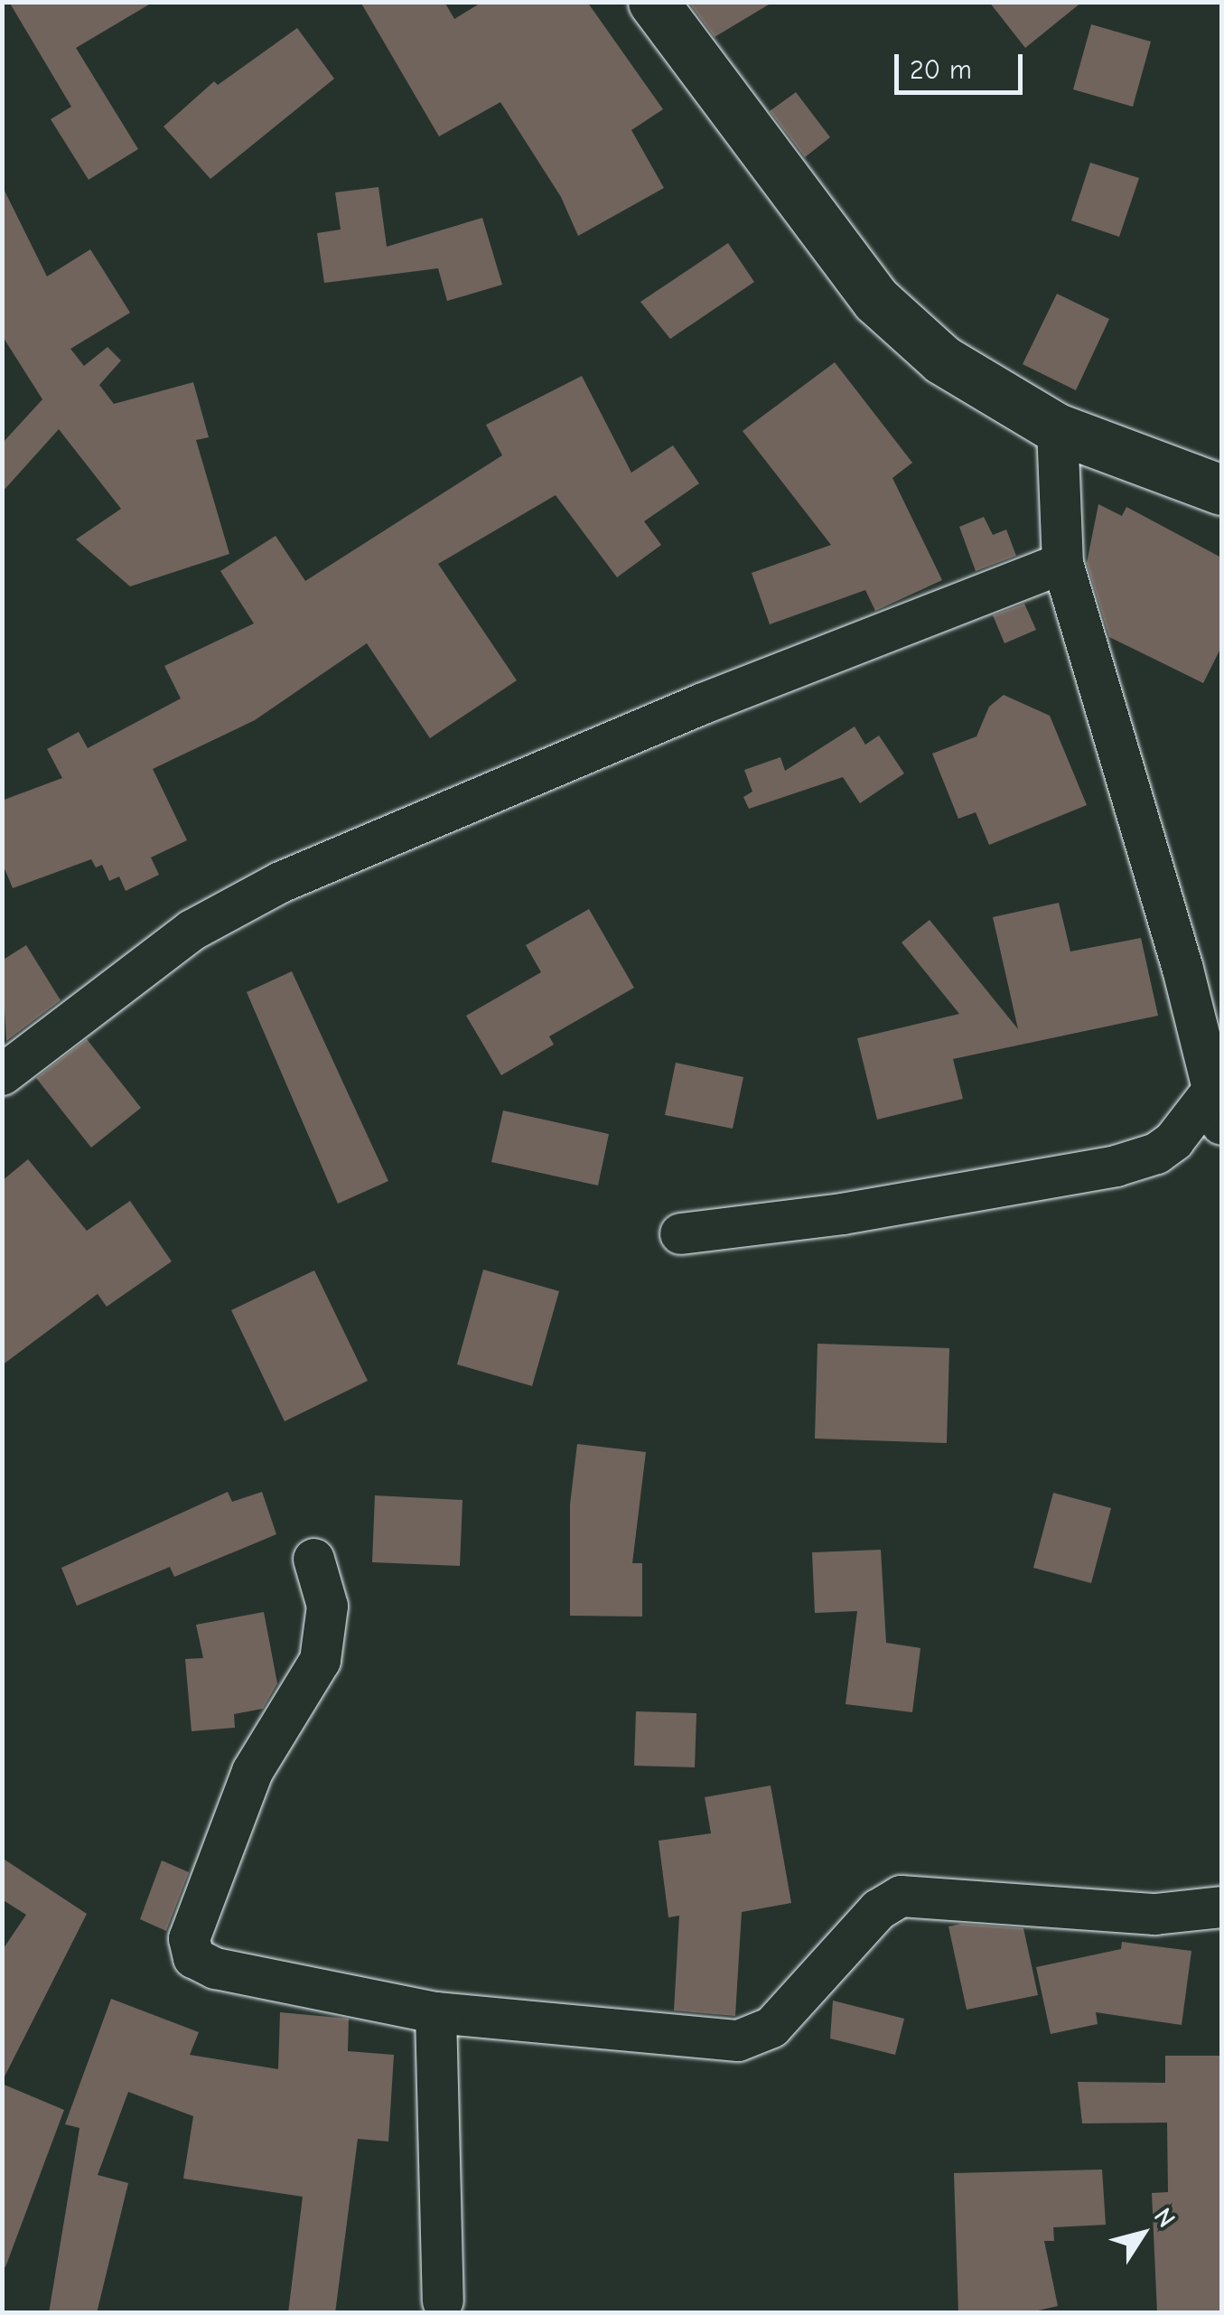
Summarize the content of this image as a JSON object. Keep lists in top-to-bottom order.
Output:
{
  "scale_bar": "20 m",
  "north": "top right"
}
